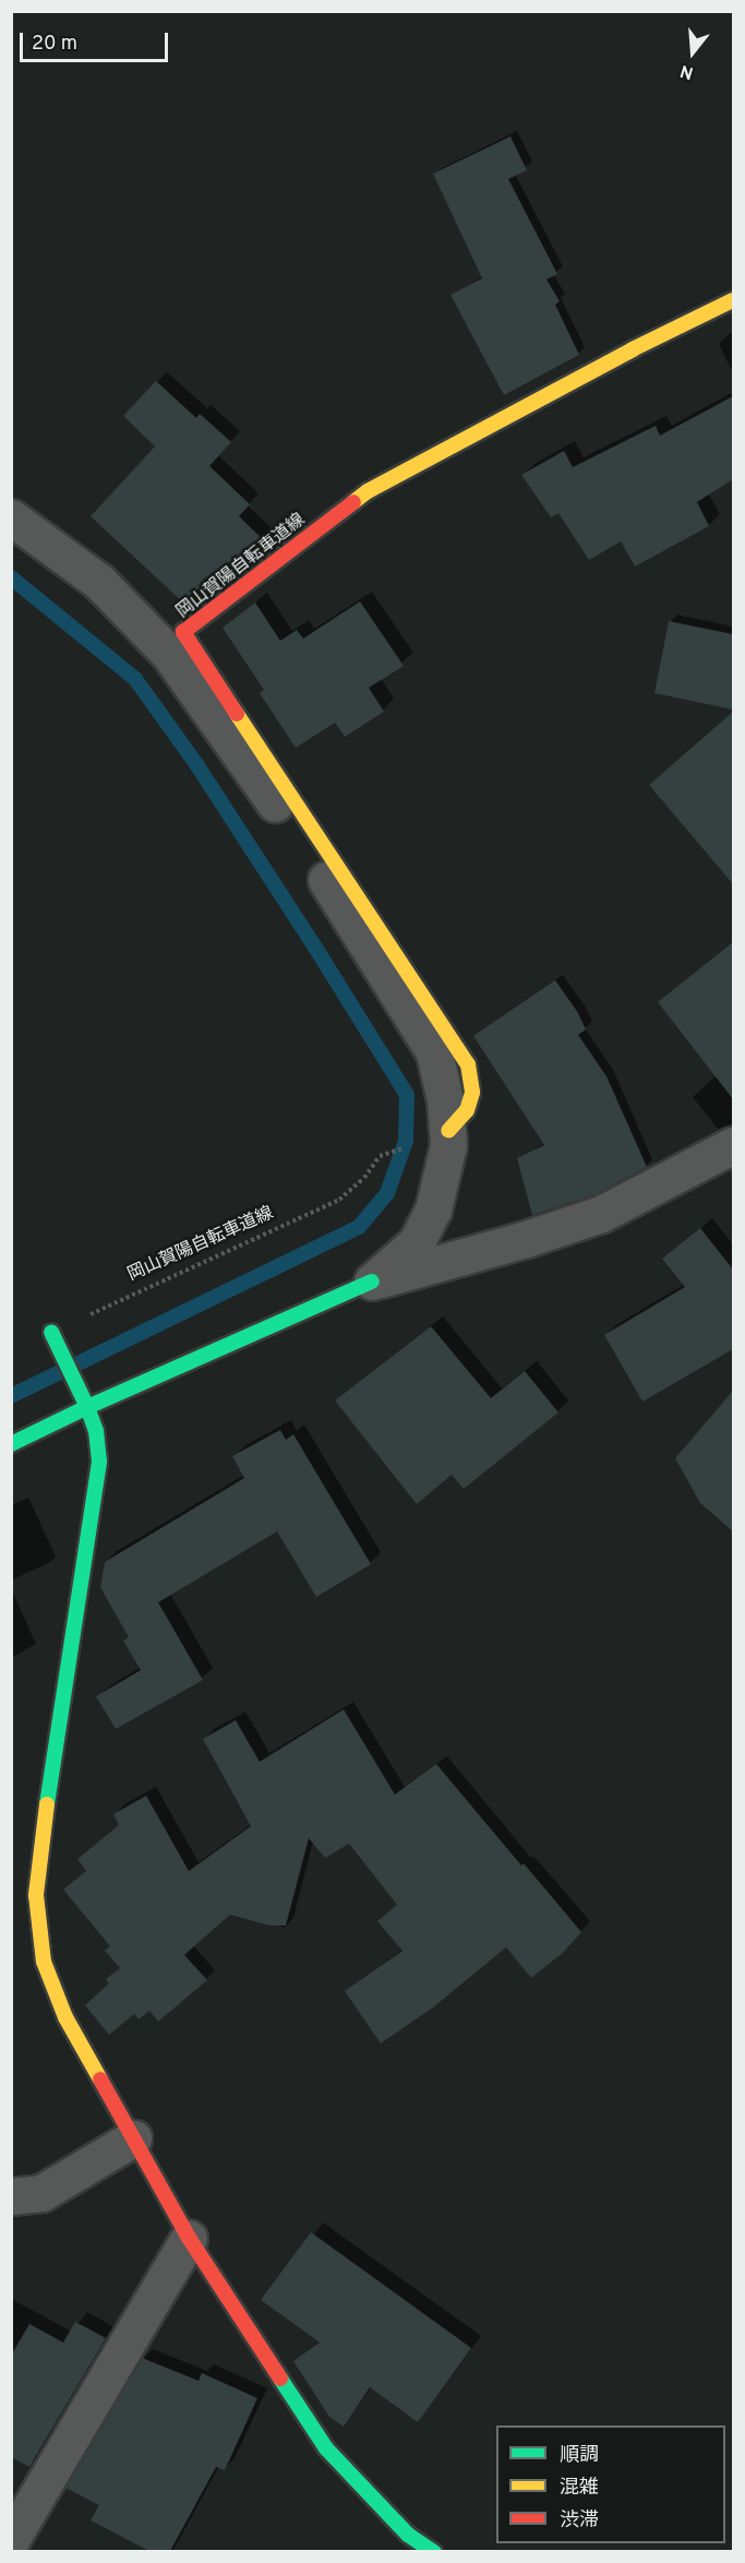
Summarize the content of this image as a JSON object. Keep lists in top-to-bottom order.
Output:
{
  "streets": {
    "street": ["岡山賀陽自転車道線"]
  },
  "legend": ["順調", "混雑", "渋滞"],
  "scale_bar": "20 m",
  "north": "bottom"
}
